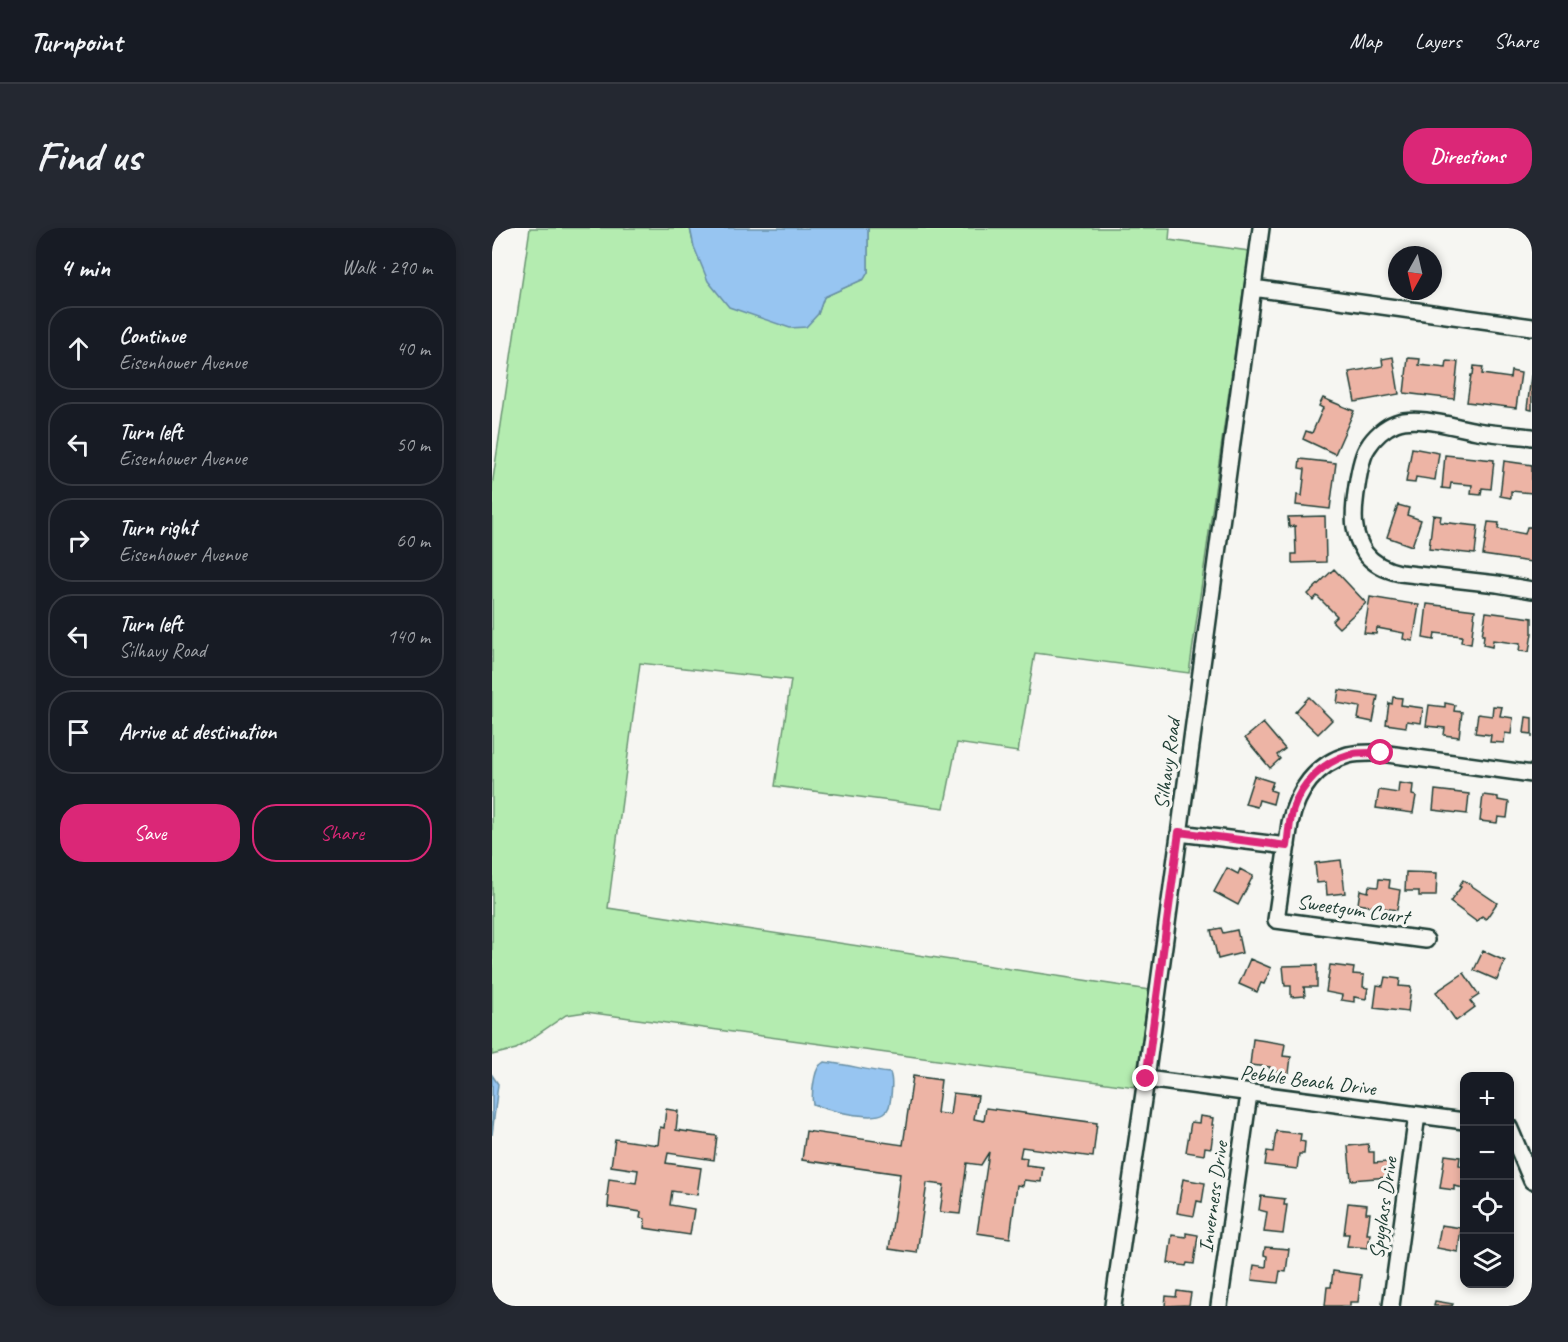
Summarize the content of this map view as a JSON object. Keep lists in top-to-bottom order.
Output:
{
  "streets": {
    "street": [
      "Silhavy Road",
      "Sweetgum Court",
      "Pebble Beach Drive",
      "Inverness Drive",
      "Spyglass Drive"
    ]
  },
  "crossings": [
    ["Silhavy Road", "Pebble Beach Drive"],
    ["Pebble Beach Drive", "Inverness Drive"],
    ["Pebble Beach Drive", "Spyglass Drive"]
  ],
  "north": "bottom",
  "page": {
    "header": "Turnpoint",
    "nav": ["Map", "Layers", "Share"],
    "buttons": [
      "Directions",
      ["Save", "Share"]
    ],
    "title": "Find us",
    "heading": ["4 min", "Walk · 290 m"],
    "list": [
      ["Continue", "Eisenhower Avenue", "40 m"],
      ["Turn left", "Eisenhower Avenue", "50 m"],
      ["Turn right", "Eisenhower Avenue", "60 m"],
      ["Turn left", "Silhavy Road", "140 m"],
      "Arrive at destination"
    ],
    "map_buttons": ["+", "−"]
  }
}
